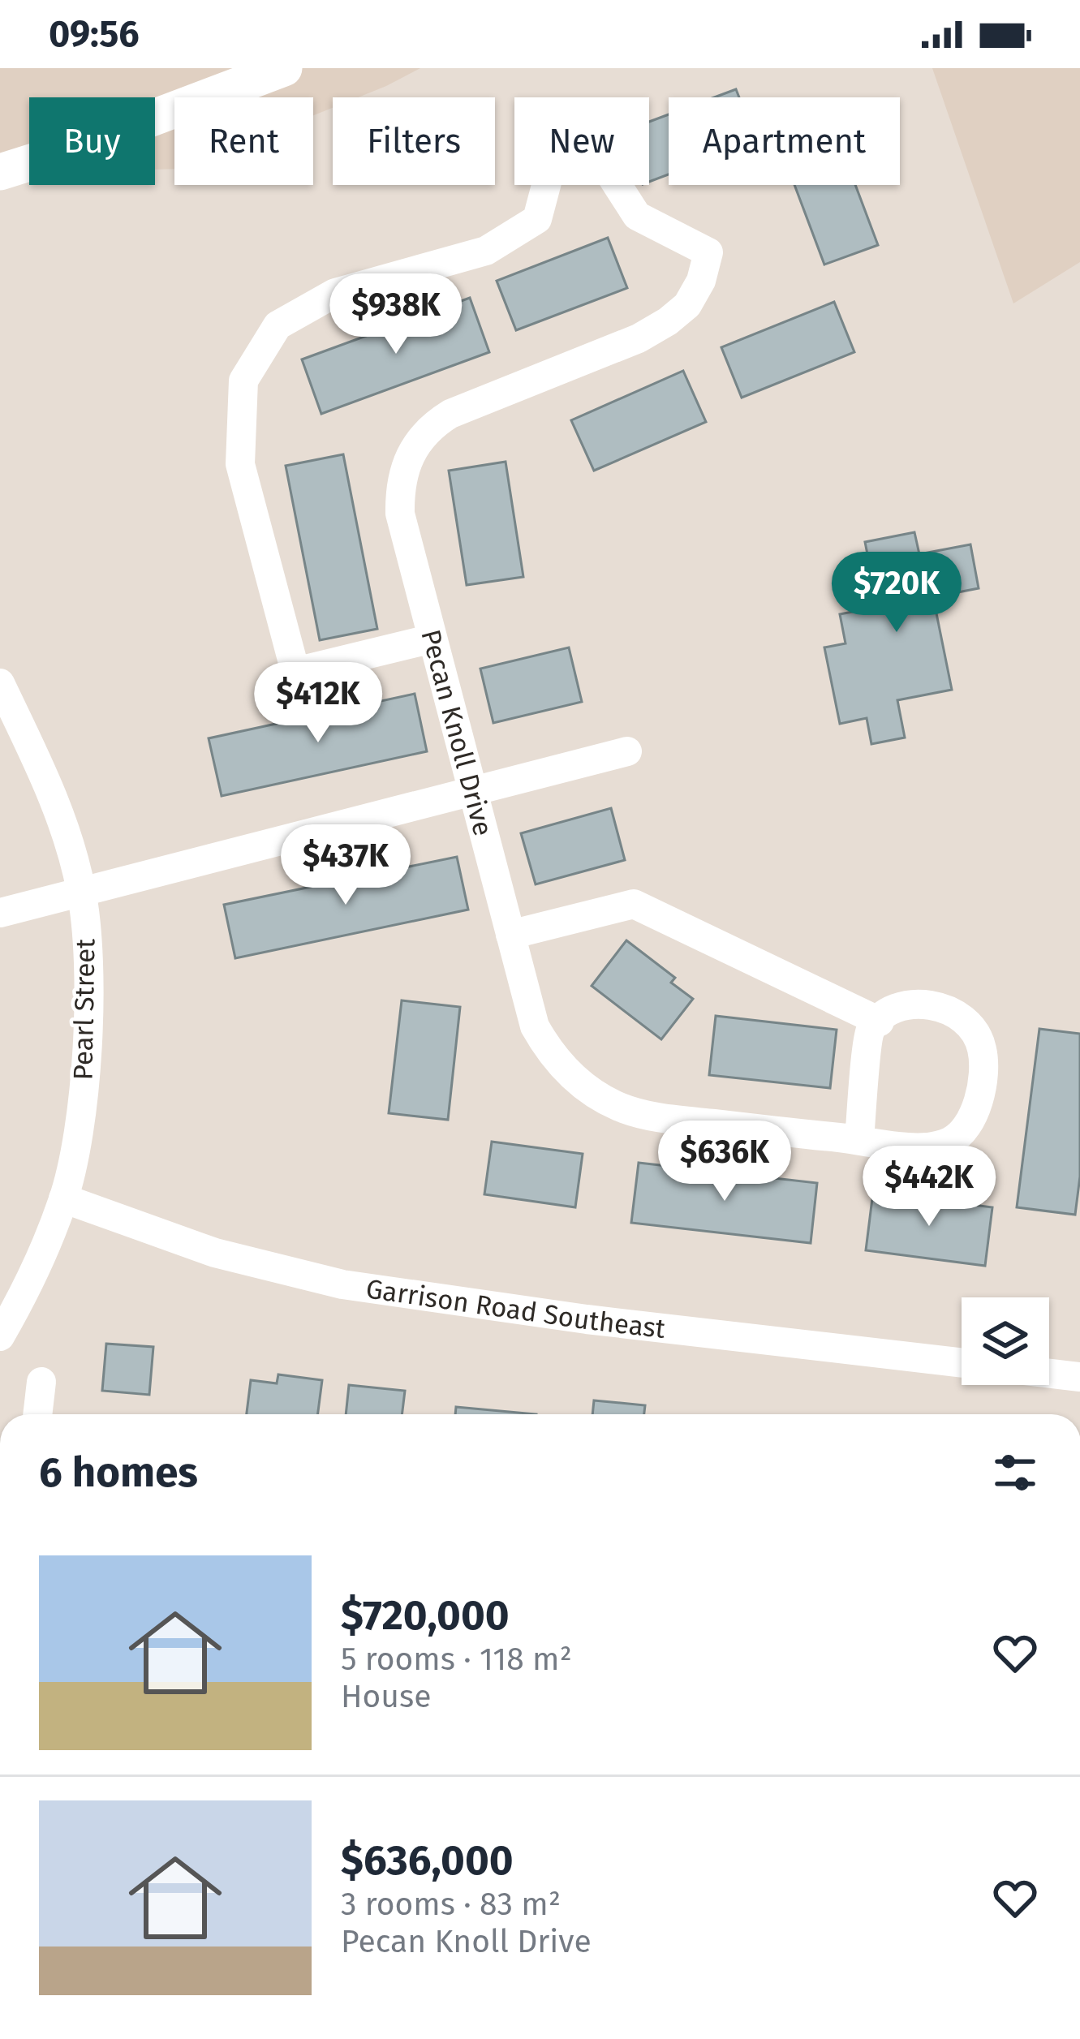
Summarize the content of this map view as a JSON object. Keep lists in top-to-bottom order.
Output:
{
  "streets": {
    "street": ["Pecan Knoll Drive", "Pearl Street", "Garrison Road Southeast"]
  },
  "crossings": [
    ["Pearl Street", "Garrison Road Southeast"]
  ],
  "page": {
    "status": "09:56",
    "chip": [
      "Buy",
      "Rent",
      "Filters",
      "New",
      "Apartment"
    ],
    "price": [
      "$938K",
      "$720K",
      "$412K",
      "$437K",
      "$636K",
      "$442K"
    ],
    "heading": "6 homes",
    "list": [
      {
        "name": "$720,000",
        "note": "5 rooms · 118 m² · House"
      },
      {
        "name": "$636,000",
        "note": "3 rooms · 83 m² · Pecan Knoll Drive"
      }
    ]
  }
}
